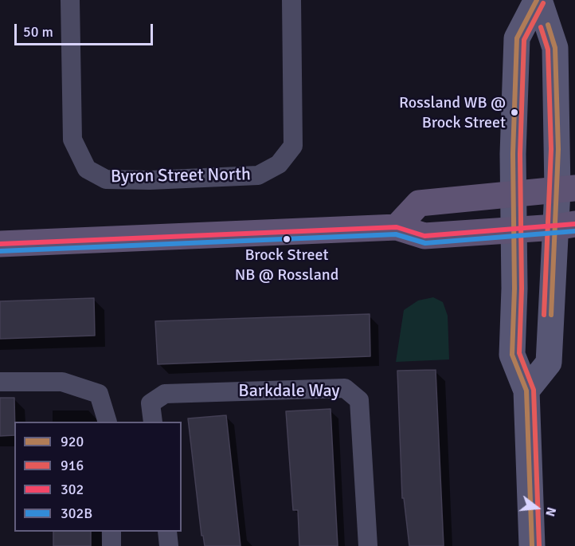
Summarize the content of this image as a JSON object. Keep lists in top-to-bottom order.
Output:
{
  "streets": {
    "street": ["Byron Street North", "Barkdale Way"]
  },
  "places": ["Rossland WB @ Brock Street", "Brock Street NB @ Rossland"],
  "lines": [
    "transit line 920",
    "transit line 916",
    "transit line 302",
    "transit line 302B"
  ],
  "legend": [
    "920",
    "916",
    "302",
    "302B"
  ],
  "scale_bar": "50 m",
  "north": "right"
}
